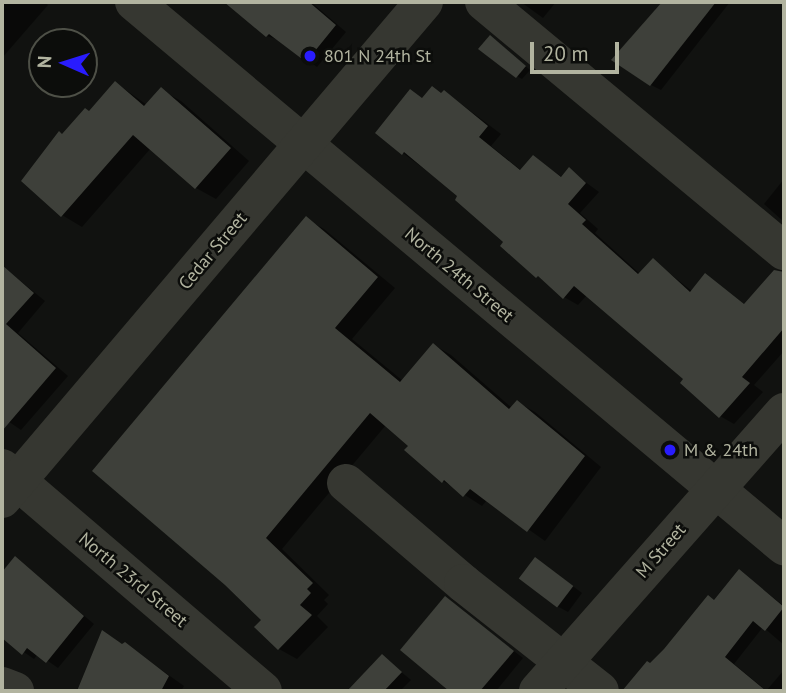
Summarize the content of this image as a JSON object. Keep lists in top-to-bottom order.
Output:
{
  "streets": {
    "street": [
      "Cedar Street",
      "North 24th Street",
      "M Street",
      "North 23rd Street"
    ]
  },
  "crossings": [
    ["Cedar Street", "North 24th Street"],
    ["Cedar Street", "North 23rd Street"],
    ["North 24th Street", "M Street"]
  ],
  "places": ["801 N 24th St", "M & 24th"],
  "scale_bar": "20 m",
  "north": "left"
}
